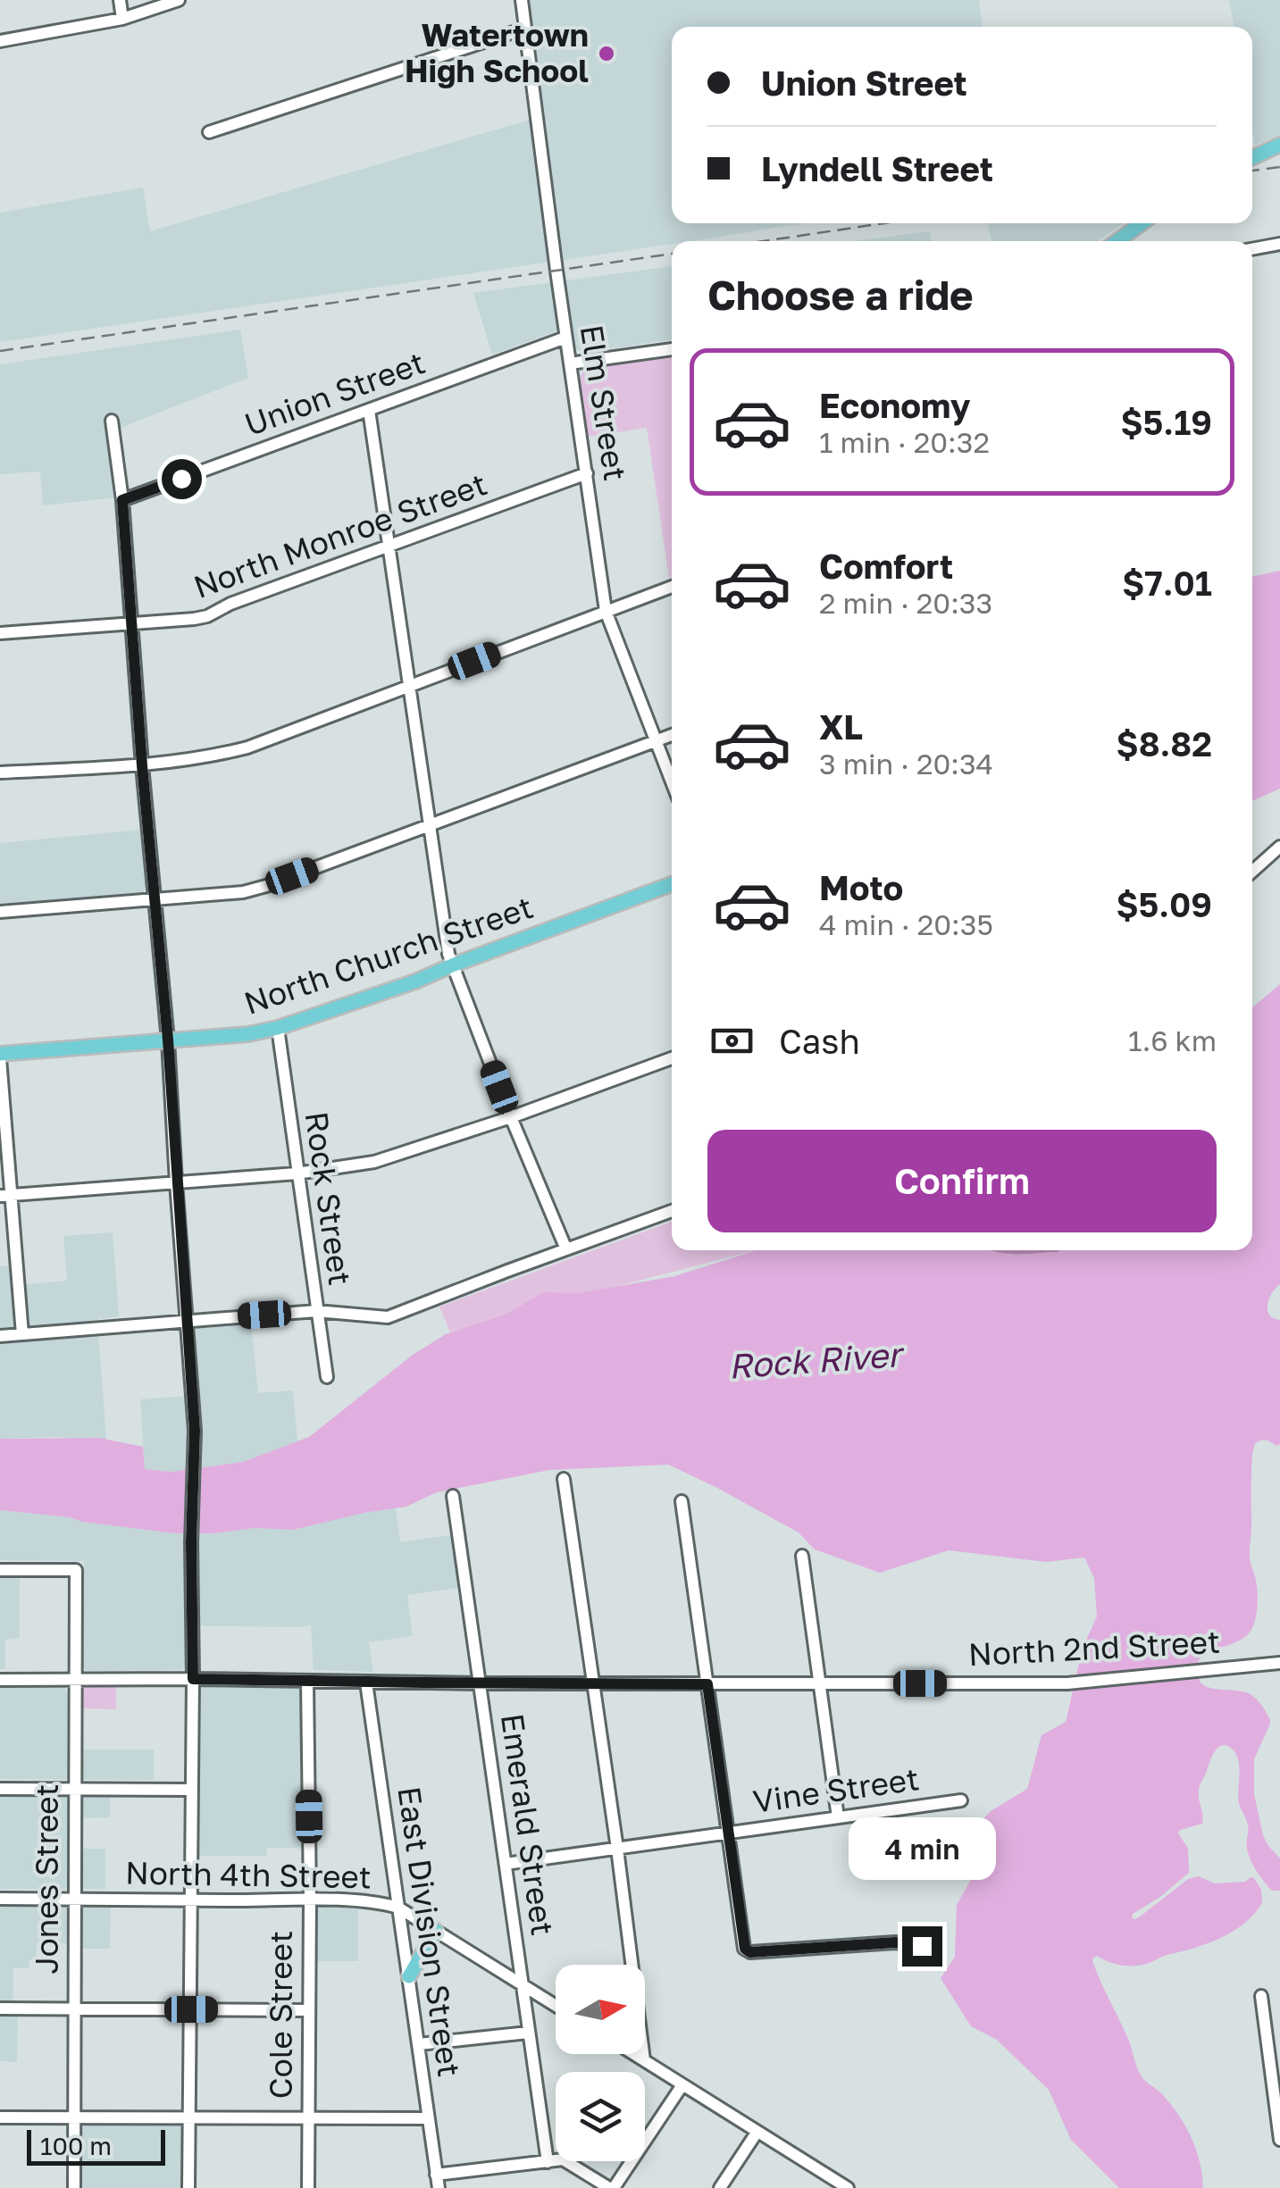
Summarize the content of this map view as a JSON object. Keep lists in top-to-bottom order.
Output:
{
  "streets": {
    "main road": ["North Church Street"],
    "street": [
      "Union Street",
      "Elm Street",
      "North Monroe Street",
      "Rock Street",
      "North 2nd Street",
      "Vine Street",
      "Emerald Street",
      "North 4th Street",
      "Jones Street",
      "East Division Street",
      "Cole Street"
    ]
  },
  "crossings": [
    ["Union Street", "Elm Street"],
    ["Elm Street", "North Monroe Street"],
    ["North Church Street", "Rock Street"],
    ["North 2nd Street", "Emerald Street"],
    ["North 2nd Street", "Jones Street"],
    ["North 2nd Street", "East Division Street"],
    ["North 2nd Street", "Cole Street"],
    ["Vine Street", "Emerald Street"],
    ["Emerald Street", "North 4th Street"],
    ["North 4th Street", "Jones Street"],
    ["North 4th Street", "East Division Street"],
    ["North 4th Street", "Cole Street"]
  ],
  "water": ["Rock River"],
  "places": ["Watertown High School"],
  "scale_bar": "100 m",
  "north": "right",
  "page": {
    "banner": ["Union Street", "Lyndell Street"],
    "heading": "Choose a ride",
    "list": [
      {
        "name": "Economy",
        "note": "1 min · 20:32",
        "value": "$5.19"
      },
      {
        "name": "Comfort",
        "note": "2 min · 20:33",
        "value": "$7.01"
      },
      {
        "name": "XL",
        "note": "3 min · 20:34",
        "value": "$8.82"
      },
      {
        "name": "Moto",
        "note": "4 min · 20:35",
        "value": "$5.09"
      }
    ],
    "pay": ["Cash", "1.6 km"],
    "buttons": "Confirm",
    "bubble": "4 min",
    "scale": "100 m"
  }
}
